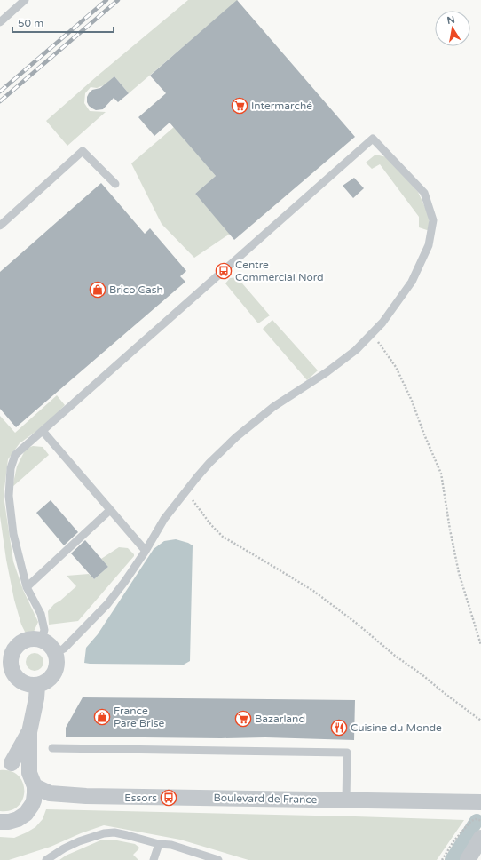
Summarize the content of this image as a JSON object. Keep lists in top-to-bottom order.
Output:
{
  "streets": {
    "street": ["Boulevard de France"]
  },
  "places": {
    "supermarket": ["Intermarché", "Bazarland"],
    "bus stop": ["Centre Commercial Nord", "Essors"],
    "shop": ["Brico Cash", "France Pare Brise"],
    "restaurant": ["Cuisine du Monde"]
  },
  "scale_bar": "50 m",
  "north": "top"
}
